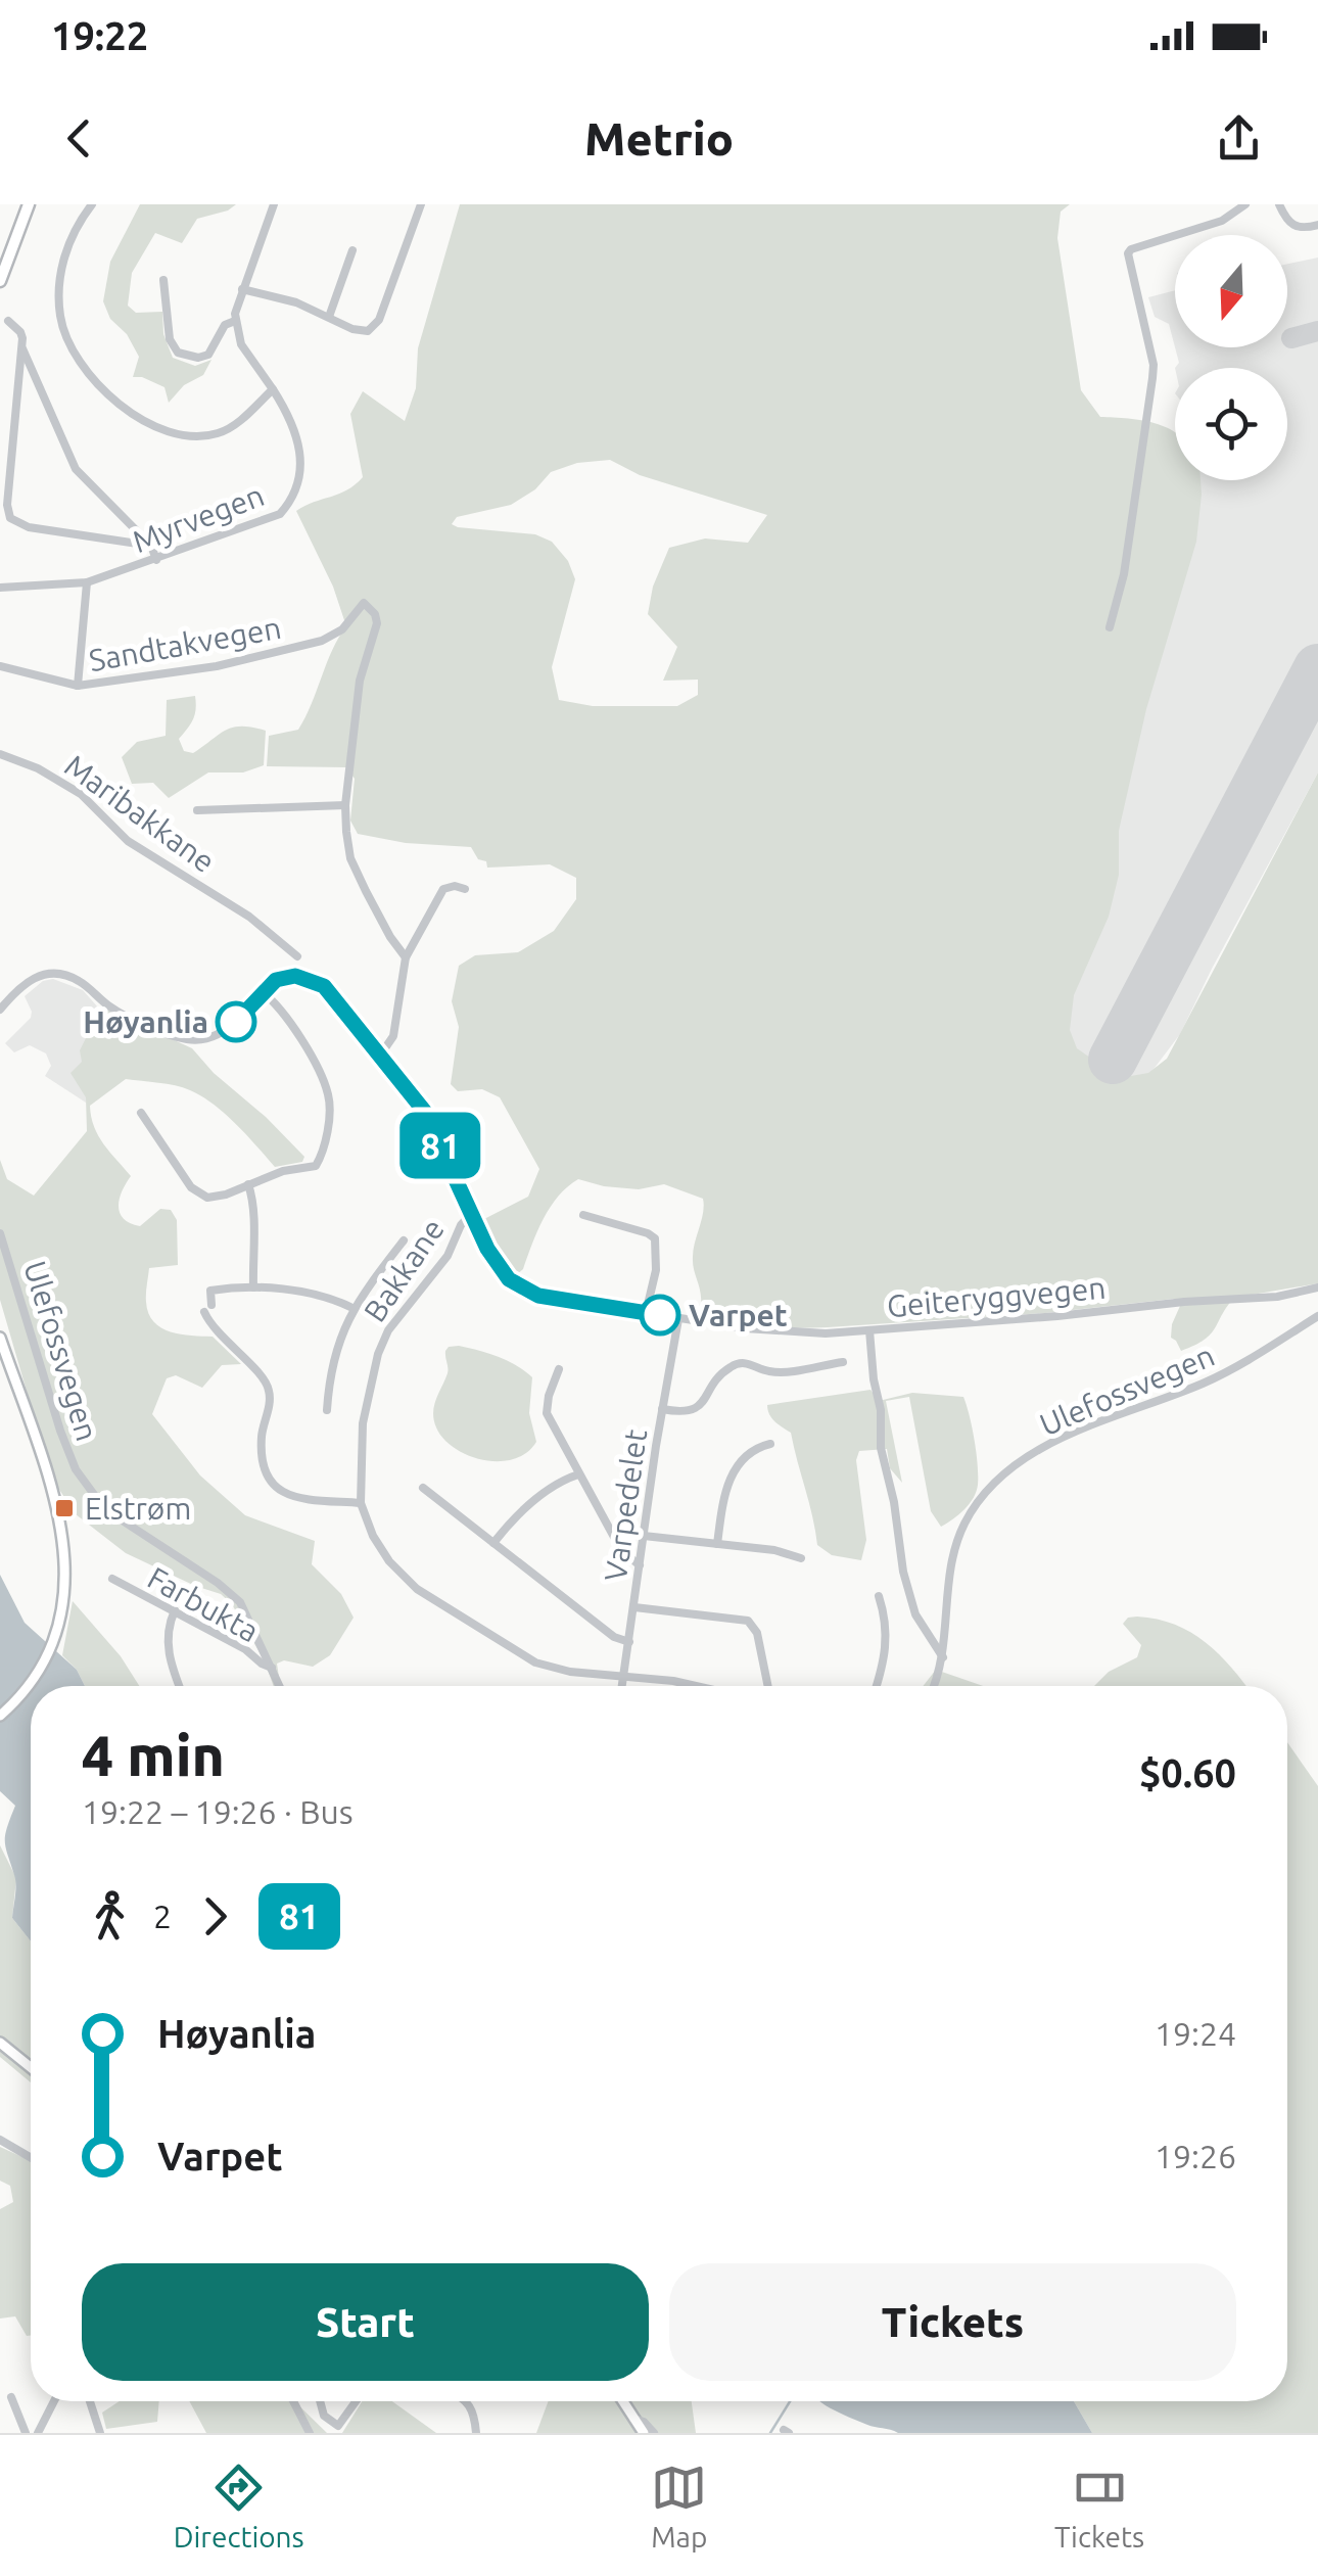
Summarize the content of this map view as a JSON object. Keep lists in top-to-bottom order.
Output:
{
  "streets": {
    "street": [
      "Myrvegen",
      "Sandtakvegen",
      "Maribakkane",
      "Bakkane",
      "Geiteryggvegen",
      "Ulefossvegen",
      "Varpedelet",
      "Farbukta"
    ]
  },
  "crossings": [
    ["Bakkane", "Geiteryggvegen"],
    ["Bakkane", "Varpedelet"],
    ["Geiteryggvegen", "Varpedelet"],
    ["Ulefossvegen", "Farbukta"]
  ],
  "places": {
    "other": ["Høyanlia", "Varpet"],
    "transit": ["Elstrøm"]
  },
  "lines": ["bus line 81"],
  "north": "bottom",
  "page": {
    "status": "19:22",
    "header": "Metrio",
    "on_map": "81",
    "heading": ["4 min", "19:22 – 19:26 · Bus", "$0.60"],
    "legs": ["2", "81"],
    "list": [
      {
        "name": "Høyanlia",
        "value": "19:24"
      },
      {
        "name": "Varpet",
        "value": "19:26"
      }
    ],
    "buttons": ["Start", "Tickets"],
    "tabs": ["Directions", "Map", "Tickets"]
  }
}
